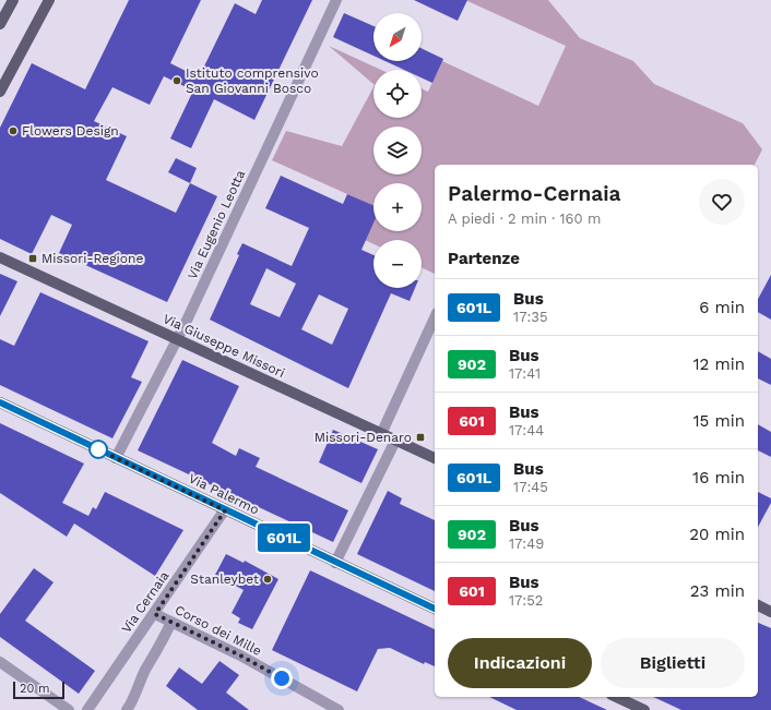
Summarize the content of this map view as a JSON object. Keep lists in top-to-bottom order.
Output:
{
  "streets": {
    "main road": ["Via Giuseppe Missori", "Via Palermo"],
    "street": ["Via Eugenio Leotta", "Via Cernaia", "Corso dei Mille"]
  },
  "crossings": [
    ["Via Eugenio Leotta", "Via Giuseppe Missori"],
    ["Via Eugenio Leotta", "Via Palermo"],
    ["Via Palermo", "Via Cernaia"],
    ["Via Cernaia", "Corso dei Mille"]
  ],
  "places": {
    "other": ["Istituto comprensivo San Giovanni Bosco", "Flowers Design", "Stanleybet"],
    "transit": ["Missori-Regione", "Missori-Denaro"]
  },
  "lines": ["bus line 601L"],
  "scale_bar": "20 m",
  "north": "bottom left",
  "page": {
    "on_map": "601L",
    "map_buttons": ["+", "−"],
    "heading": [
      ["Palermo-Cernaia", "A piedi · 2 min · 160 m"],
      "Partenze"
    ],
    "list": [
      {
        "mark": "601L",
        "name": "Bus",
        "note": "17:35",
        "value": "6 min"
      },
      {
        "mark": "902",
        "name": "Bus",
        "note": "17:41",
        "value": "12 min"
      },
      {
        "mark": "601",
        "name": "Bus",
        "note": "17:44",
        "value": "15 min"
      },
      {
        "mark": "601L",
        "name": "Bus",
        "note": "17:45",
        "value": "16 min"
      },
      {
        "mark": "902",
        "name": "Bus",
        "note": "17:49",
        "value": "20 min"
      },
      {
        "mark": "601",
        "name": "Bus",
        "note": "17:52",
        "value": "23 min"
      }
    ],
    "buttons": ["Indicazioni", "Biglietti"],
    "scale": "20 m"
  }
}
